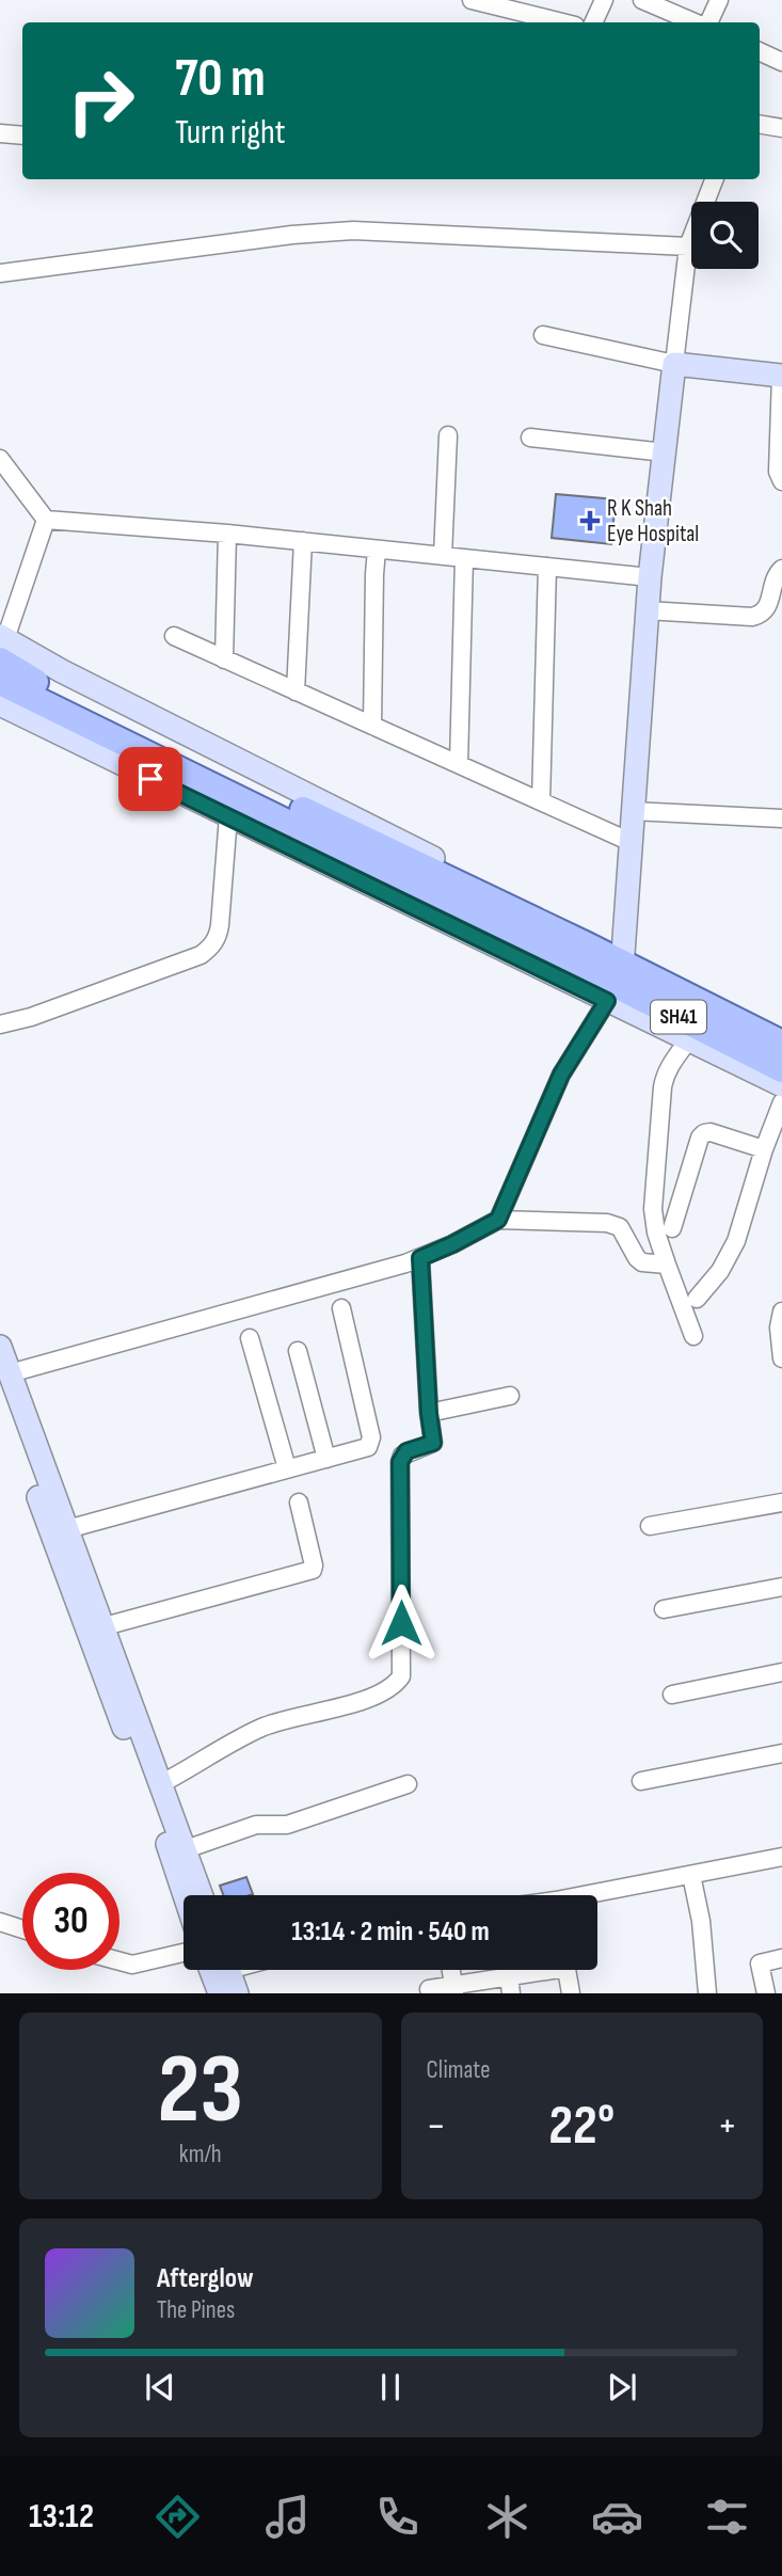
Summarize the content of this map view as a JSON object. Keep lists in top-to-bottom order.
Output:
{
  "streets": {
    "main road": ["SH41"]
  },
  "places": {
    "health": ["R K Shah Eye Hospital"]
  },
  "page": {
    "turn": ["70 m", "Turn right"],
    "limit": "30",
    "trip": "13:14 · 2 min · 540 m",
    "tile": [
      ["23", "km/h"],
      "Climate"
    ],
    "heat": ["−", "22°", "+"],
    "song": ["Afterglow", "The Pines"],
    "tabs": "13:12"
  }
}
